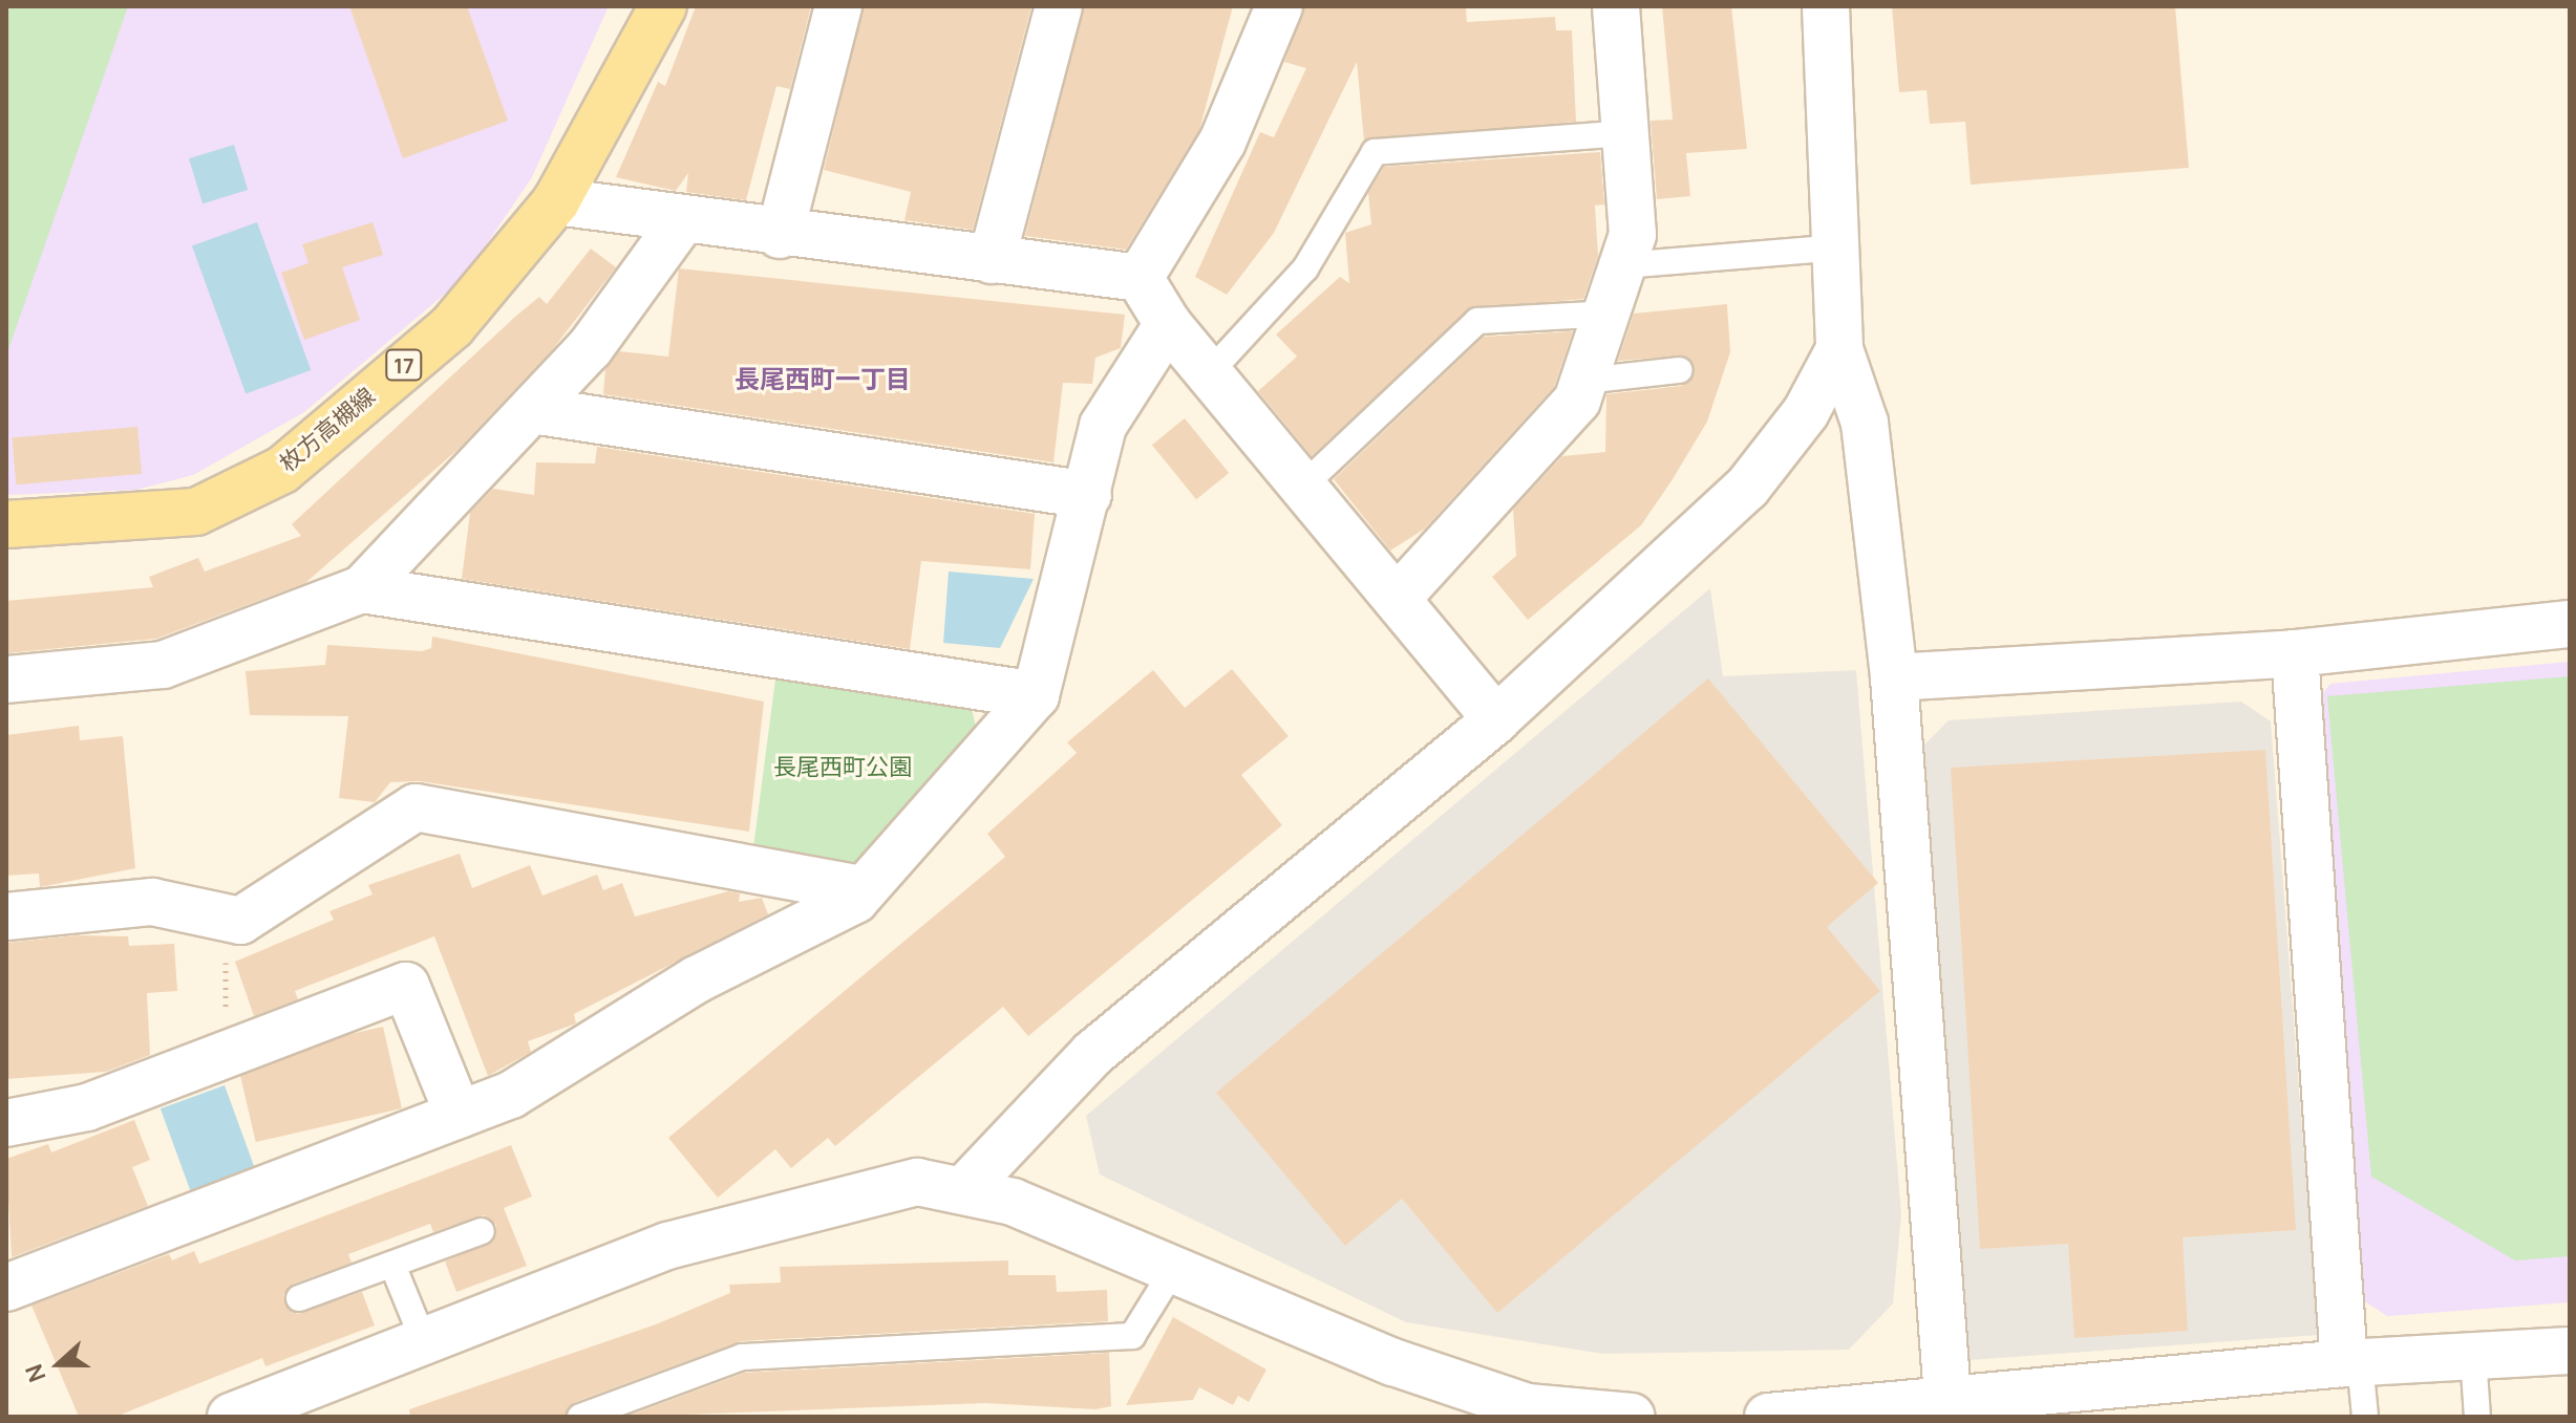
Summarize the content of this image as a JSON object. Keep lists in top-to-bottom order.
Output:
{
  "streets": {
    "main road": ["17", "枚方高槻線"]
  },
  "districts": ["長尾西町一丁目"],
  "parks": ["長尾西町公園"],
  "north": "left"
}
